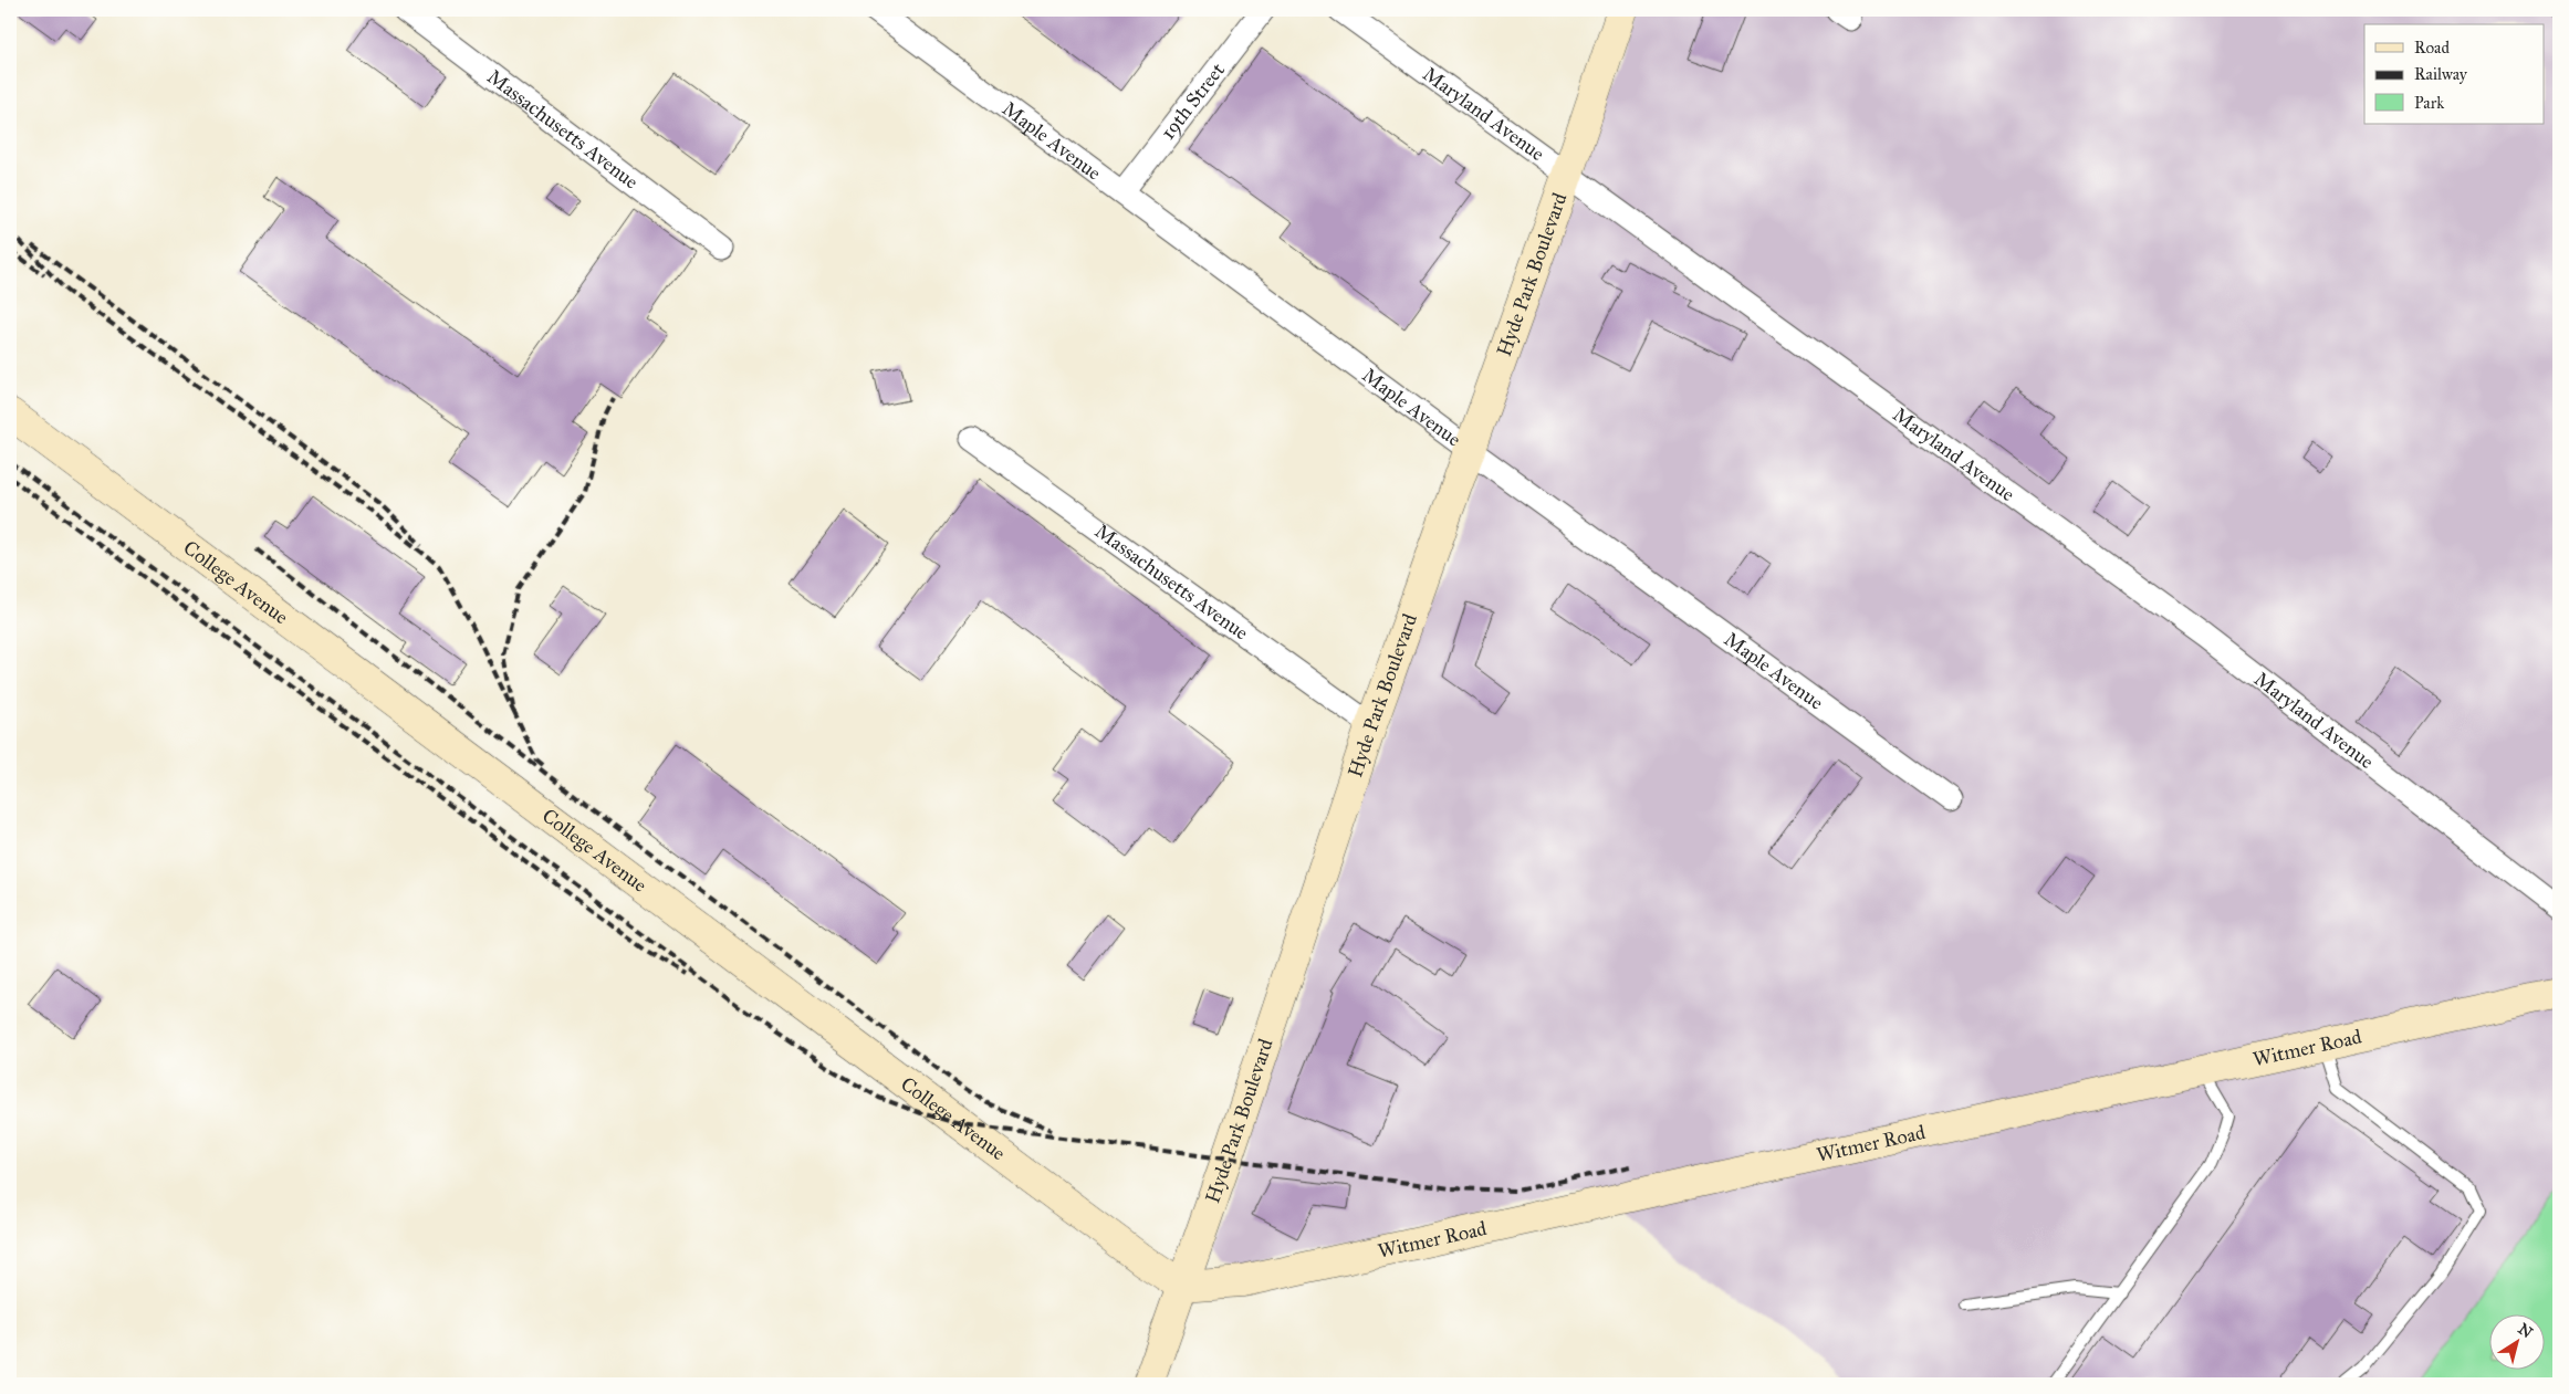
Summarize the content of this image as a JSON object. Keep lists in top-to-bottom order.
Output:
{
  "streets": {
    "main road": ["Hyde Park Boulevard", "College Avenue", "Witmer Road"],
    "street": [
      "19th Street",
      "Maryland Avenue",
      "Massachusetts Avenue",
      "Maple Avenue"
    ]
  },
  "crossings": [
    ["19th Street", "Maple Avenue"],
    ["Maryland Avenue", "Hyde Park Boulevard"],
    ["Massachusetts Avenue", "Hyde Park Boulevard"],
    ["Maple Avenue", "Hyde Park Boulevard"],
    ["Hyde Park Boulevard", "College Avenue"],
    ["Hyde Park Boulevard", "Witmer Road"],
    ["College Avenue", "Witmer Road"]
  ],
  "legend": ["Road", "Railway", "Park"],
  "north": "top right"
}
